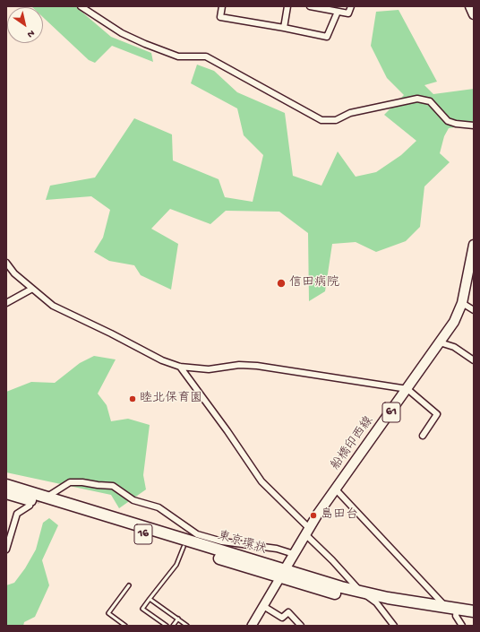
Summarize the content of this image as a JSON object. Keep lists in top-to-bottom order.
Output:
{
  "streets": {
    "highway": ["16", "東京環状"],
    "main road": ["61", "船橋印西線"]
  },
  "crossings": [
    ["船橋印西線", "東京環状"]
  ],
  "places": ["信田病院", "睦北保育園", "島田台"],
  "north": "bottom right"
}
